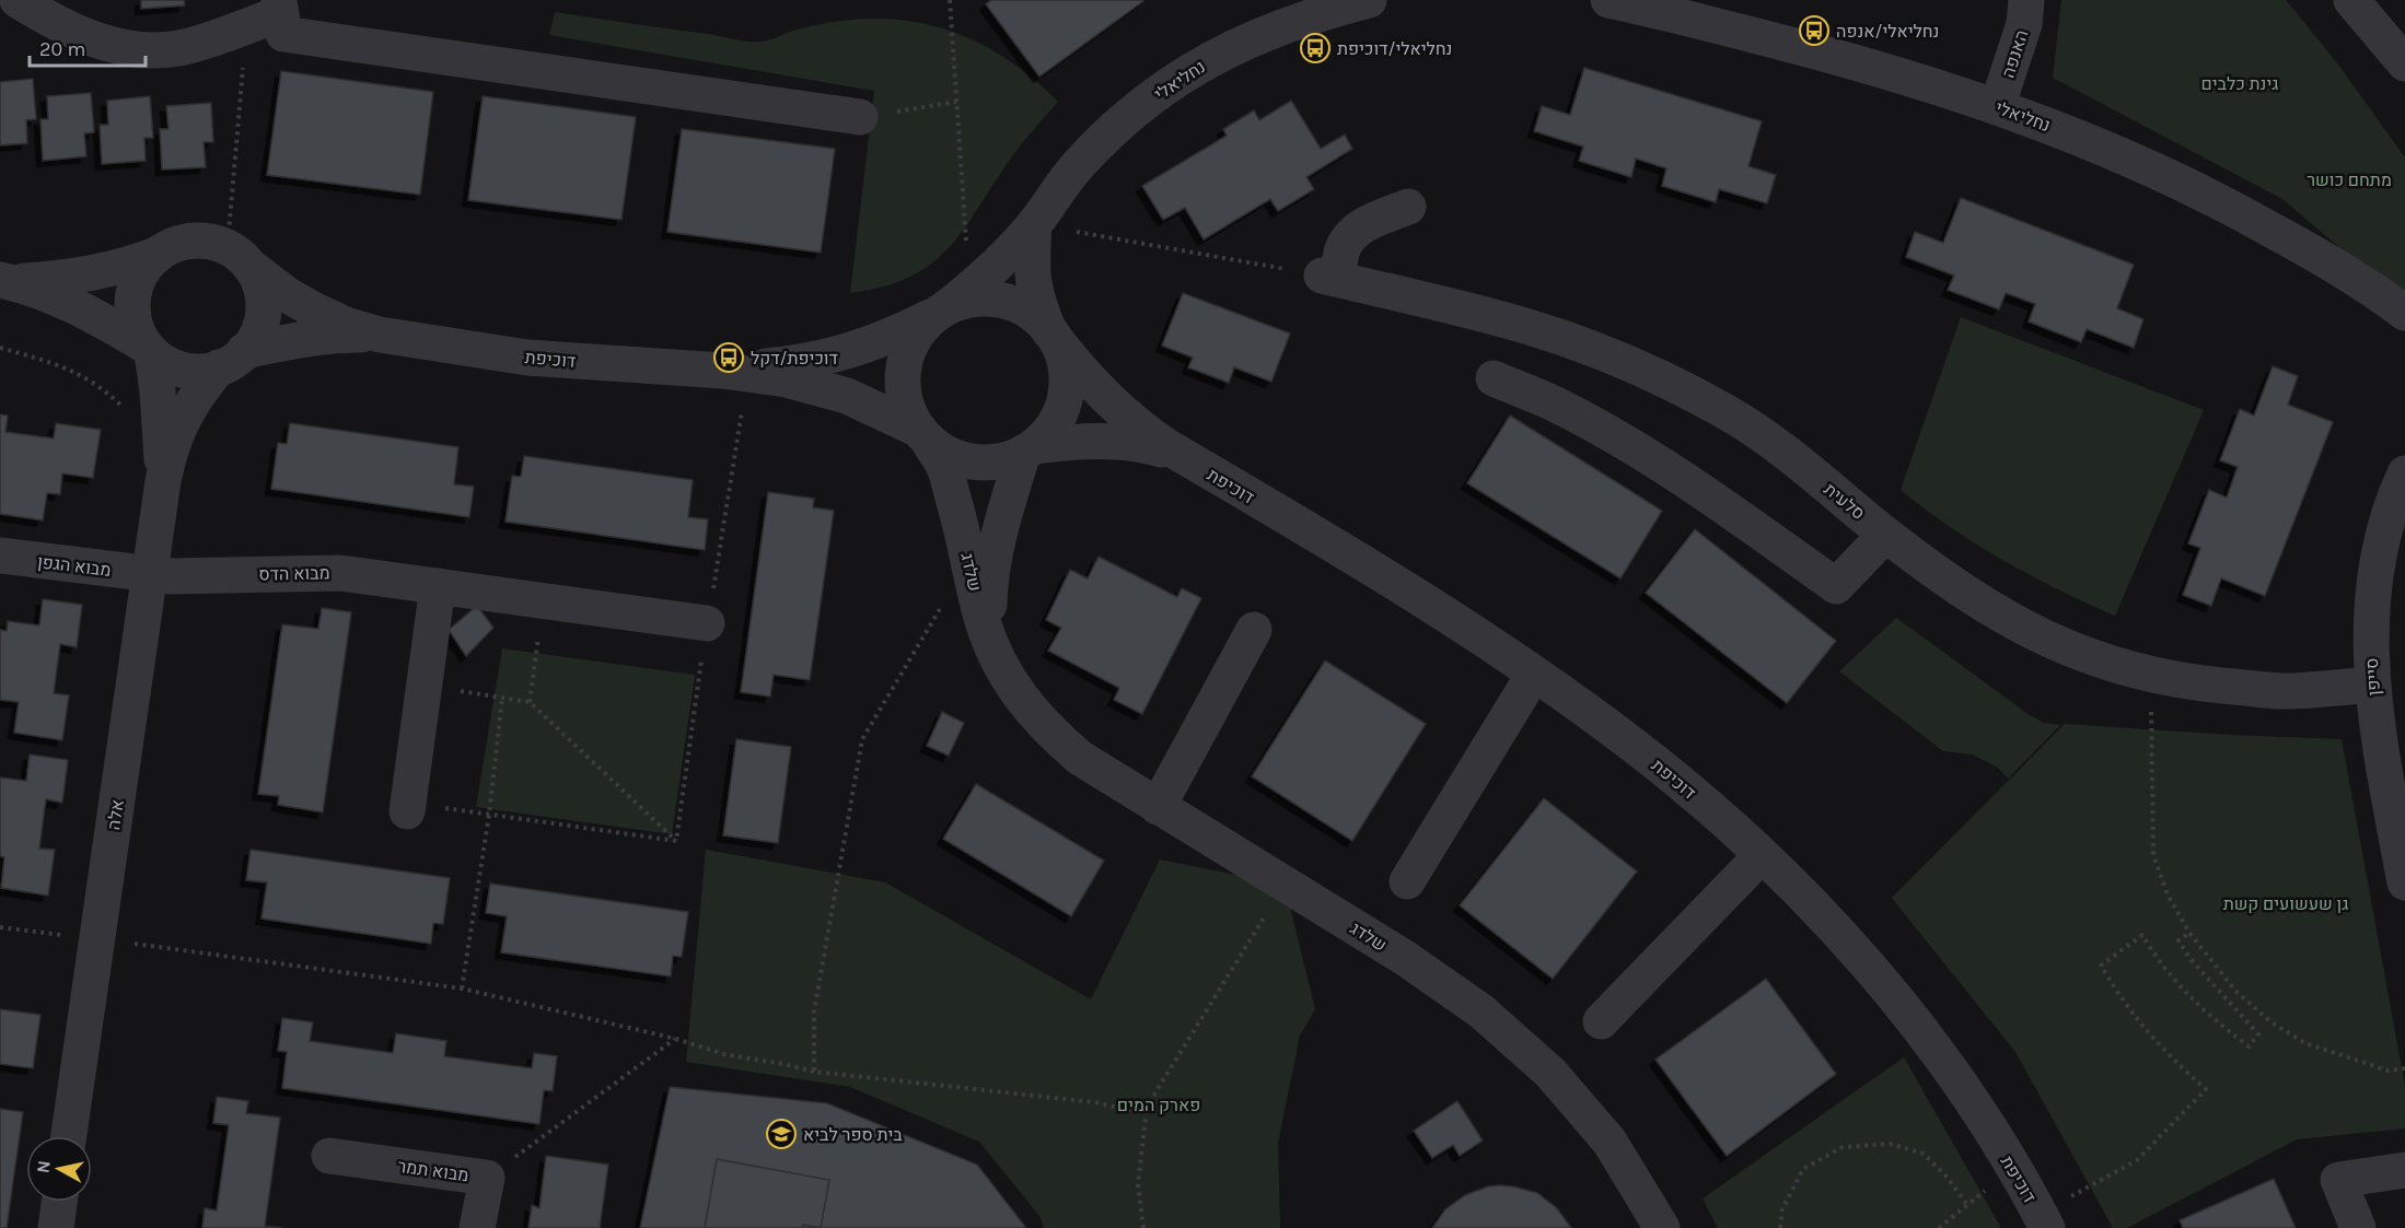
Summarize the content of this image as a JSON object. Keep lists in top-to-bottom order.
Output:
{
  "streets": {
    "street": [
      "האנפה",
      "נחליאלי",
      "דוכיפת",
      "סלעית",
      "מבוא הגפן",
      "שלדג",
      "מבוא הדס",
      "סייפן",
      "אלה",
      "מבוא תמר"
    ]
  },
  "crossings": [
    ["האנפה", "נחליאלי"],
    ["נחליאלי", "דוכיפת"],
    ["נחליאלי", "שלדג"],
    ["דוכיפת", "שלדג"],
    ["דוכיפת", "אלה"],
    ["סלעית", "סייפן"],
    ["מבוא הגפן", "מבוא הדס"],
    ["מבוא הגפן", "אלה"],
    ["מבוא הדס", "אלה"]
  ],
  "parks": [
    "גינת כלבים",
    "מתחם כושר",
    "גן שעשועים קשת",
    "פארק המים"
  ],
  "places": {
    "bus stop": ["נחליאלי/אנפה", "נחליאלי/דוכיפת", "דוכיפת/דקל"],
    "school or university": ["בית ספר לביא"]
  },
  "scale_bar": "20 m",
  "north": "left"
}
